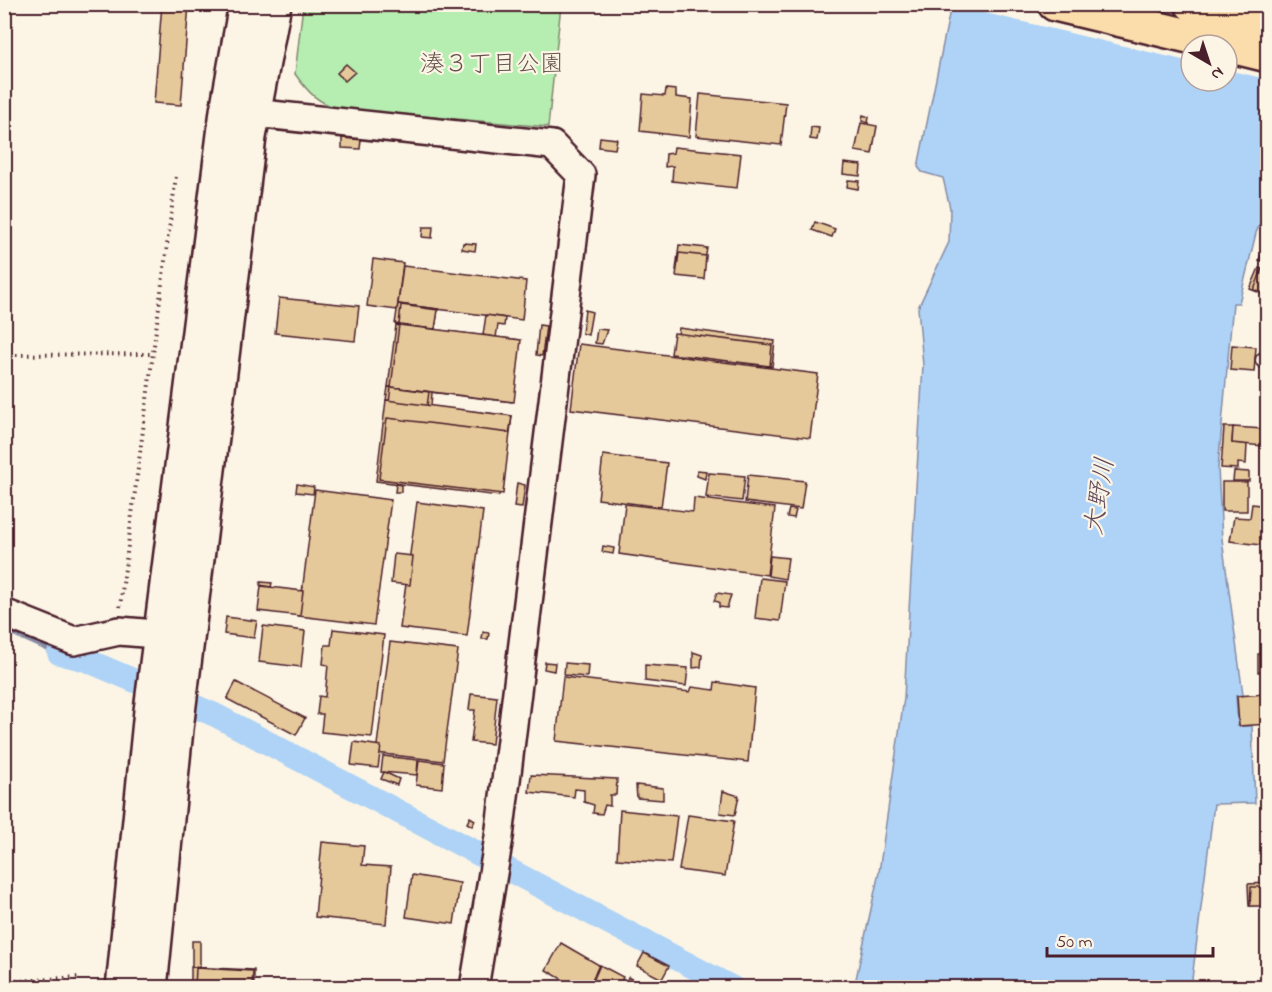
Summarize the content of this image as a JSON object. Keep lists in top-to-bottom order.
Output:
{
  "water": ["大野川"],
  "parks": ["湊３丁目公園"],
  "scale_bar": "50 m",
  "north": "bottom right"
}
